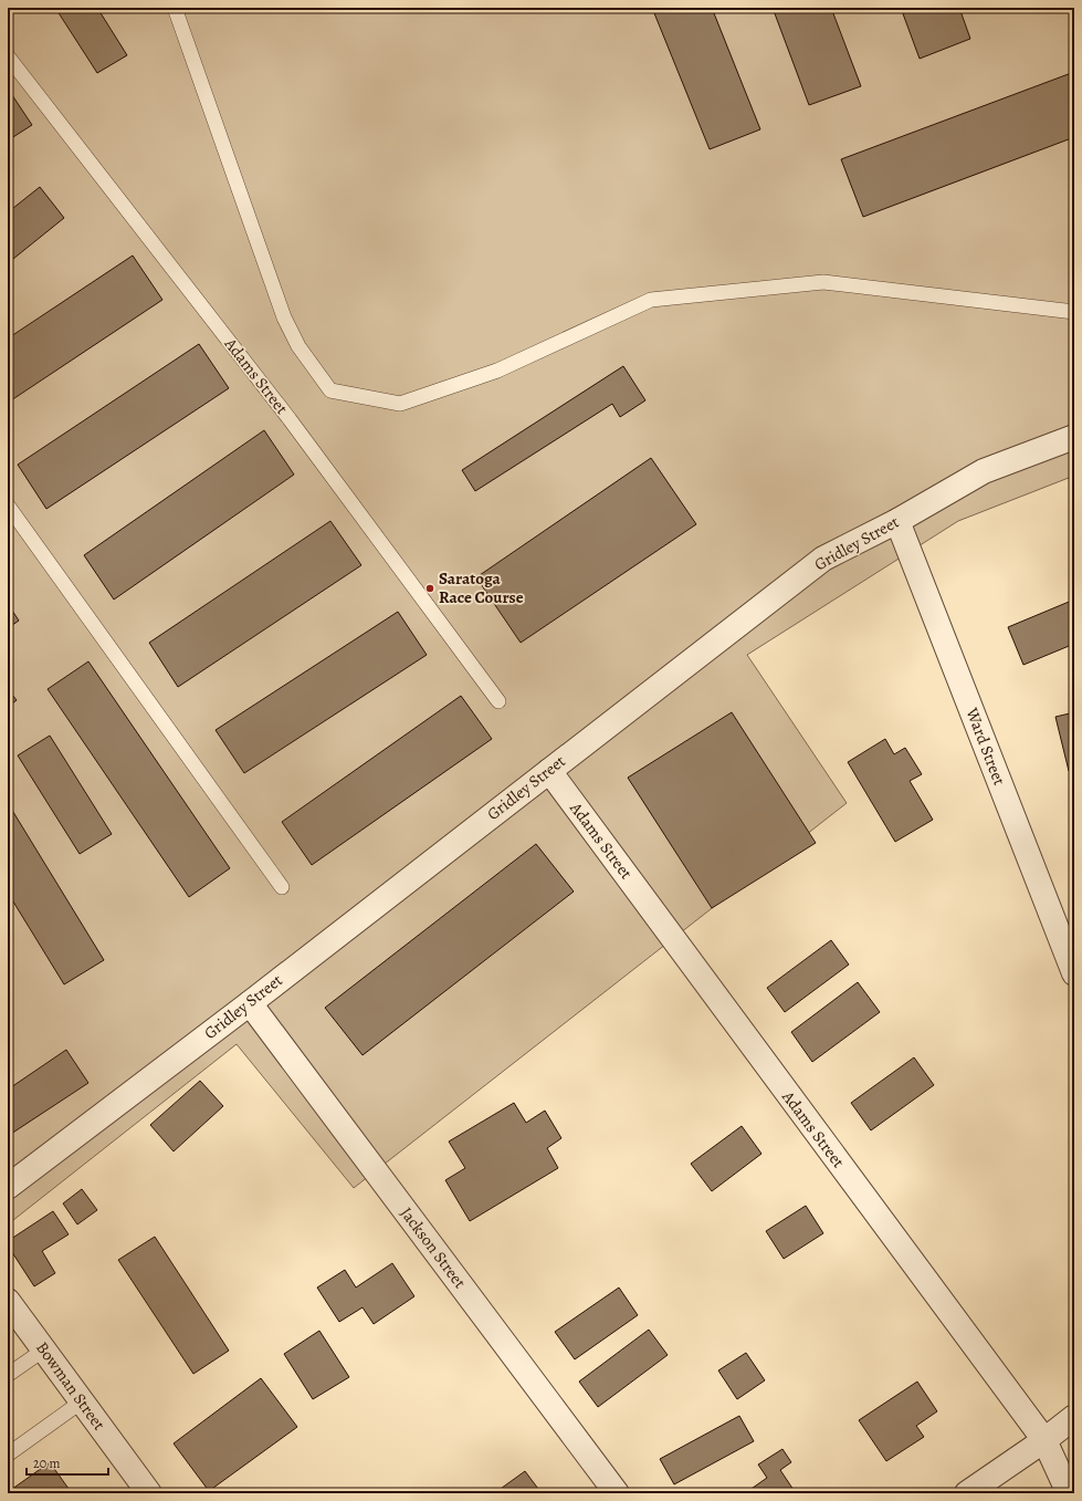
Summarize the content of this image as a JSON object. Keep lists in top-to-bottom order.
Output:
{
  "streets": {
    "street": [
      "Adams Street",
      "Gridley Street",
      "Ward Street",
      "Jackson Street",
      "Bowman Street"
    ]
  },
  "crossings": [
    ["Adams Street", "Gridley Street"],
    ["Gridley Street", "Ward Street"],
    ["Gridley Street", "Jackson Street"]
  ],
  "places": ["Saratoga Race Course"],
  "scale_bar": "20 m"
}
